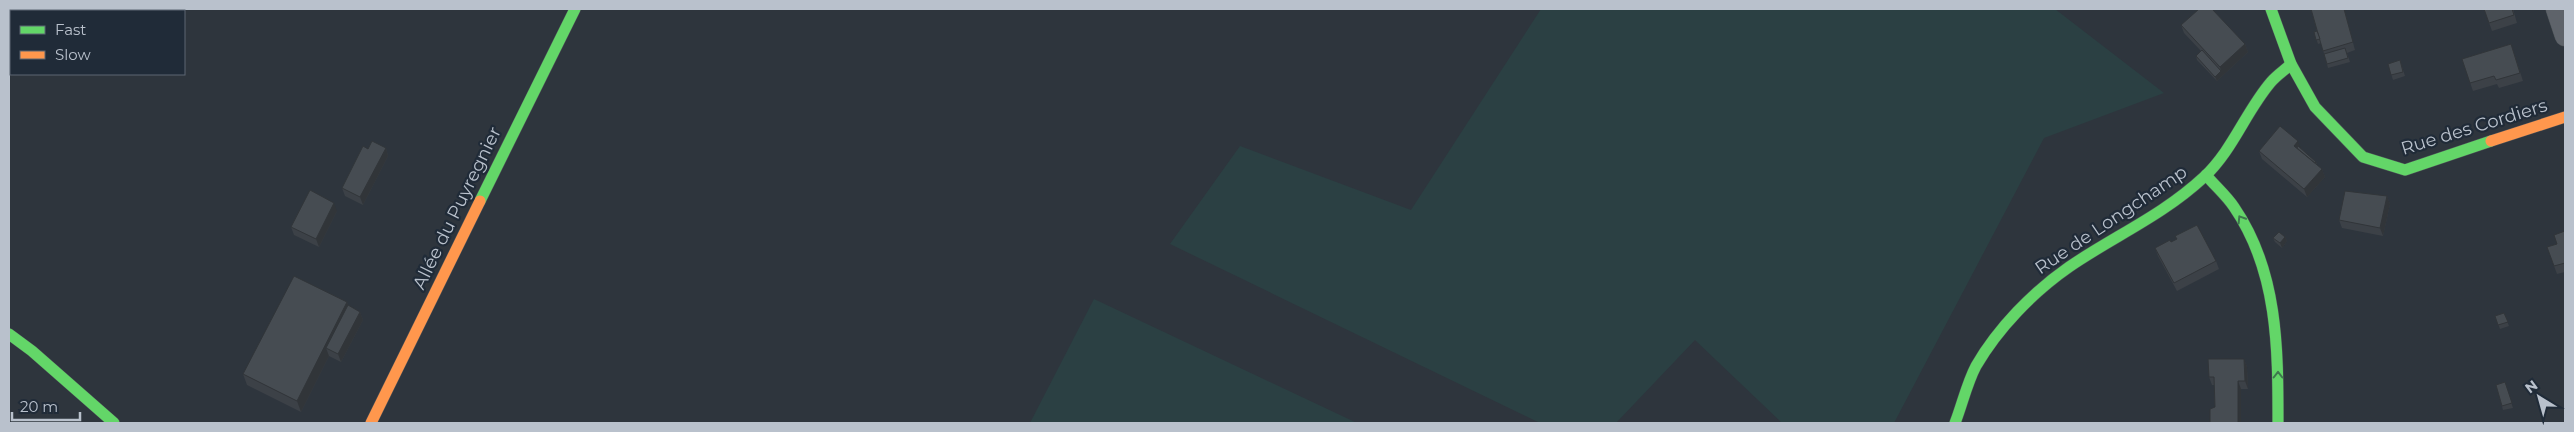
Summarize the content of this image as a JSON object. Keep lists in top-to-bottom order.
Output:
{
  "streets": {
    "street": ["Rue des Cordiers", "Allée du Puyregnier", "Rue de Longchamp"]
  },
  "crossings": [
    ["Rue des Cordiers", "Rue de Longchamp"]
  ],
  "legend": ["Fast", "Slow"],
  "scale_bar": "20 m",
  "north": "top left"
}
